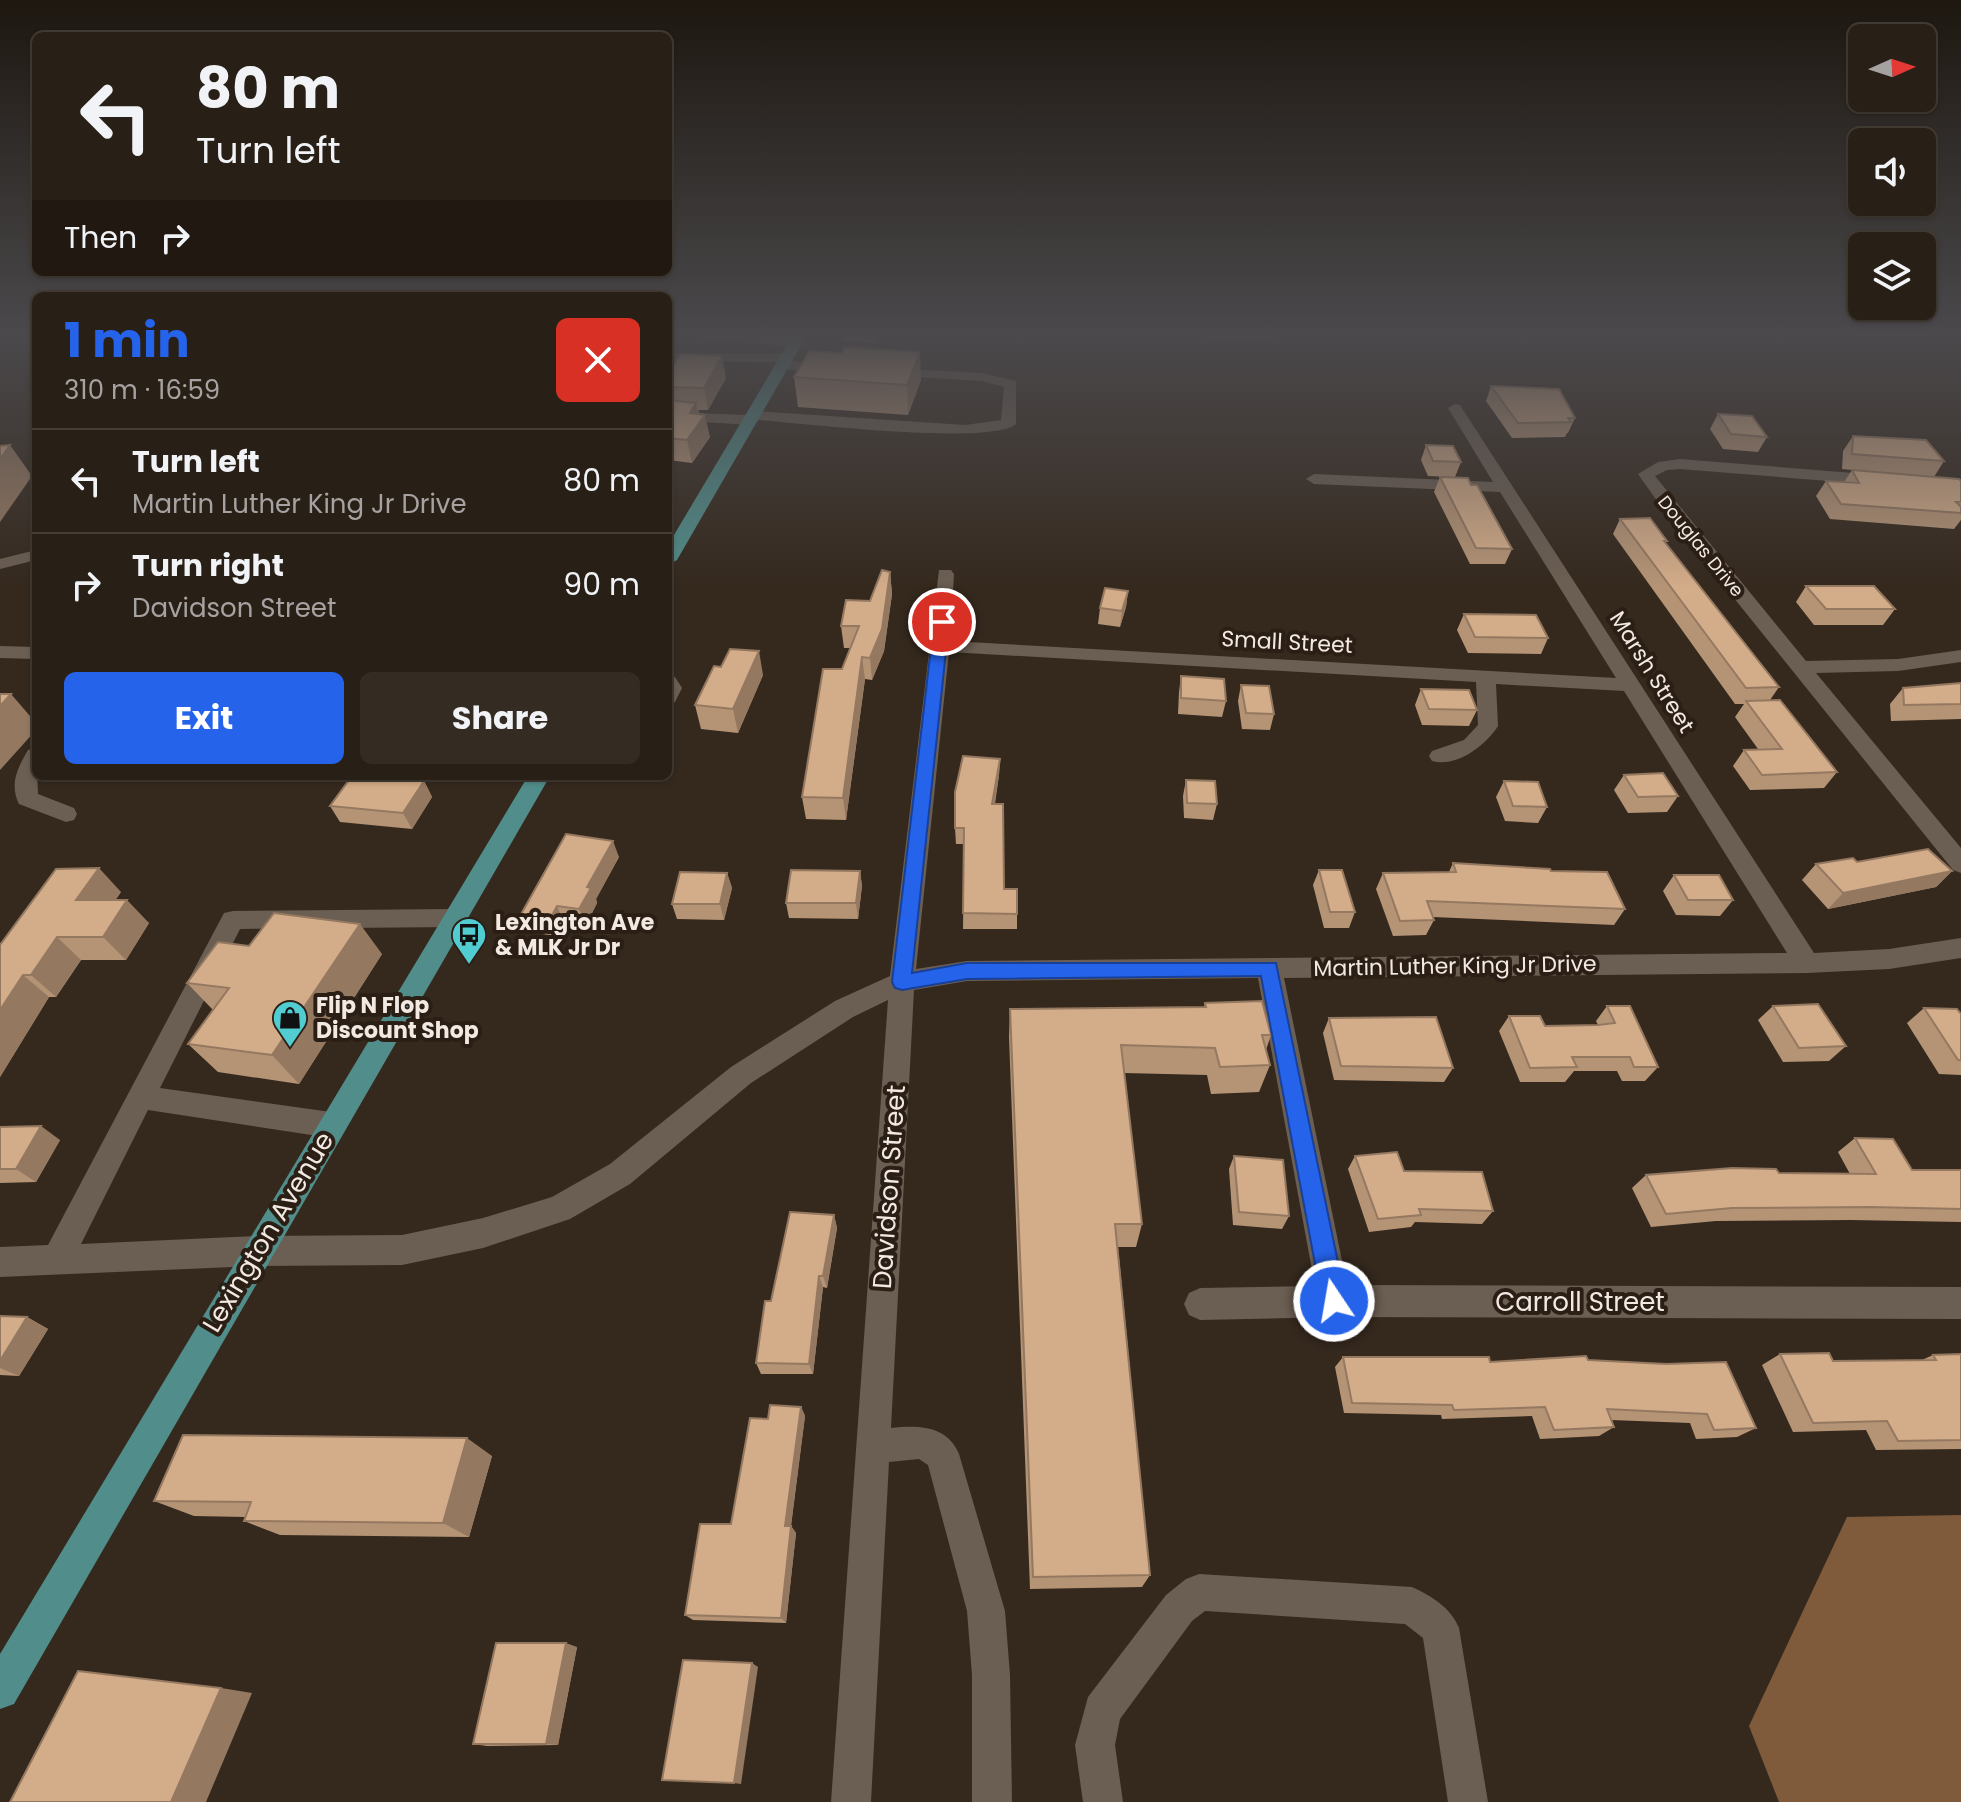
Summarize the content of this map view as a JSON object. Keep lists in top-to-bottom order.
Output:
{
  "streets": {
    "main road": ["Lexington Avenue"],
    "street": [
      "Douglas Drive",
      "Small Street",
      "Marsh Street",
      "Martin Luther King Jr Drive",
      "Davidson Street",
      "Carroll Street"
    ]
  },
  "crossings": [
    ["Small Street", "Marsh Street"],
    ["Small Street", "Davidson Street"],
    ["Marsh Street", "Martin Luther King Jr Drive"],
    ["Martin Luther King Jr Drive", "Davidson Street"],
    ["Martin Luther King Jr Drive", "Lexington Avenue"]
  ],
  "places": {
    "bus stop": ["Lexington Ave & MLK Jr Dr"],
    "shop": ["Flip N Flop Discount Shop"]
  },
  "north": "right",
  "page": {
    "turn": ["80 m", "Turn left"],
    "then": "Then",
    "heading": ["1 min", "310 m · 16:59"],
    "list": [
      {
        "name": "Turn left",
        "note": "Martin Luther King Jr Drive",
        "value": "80 m"
      },
      {
        "name": "Turn right",
        "note": "Davidson Street",
        "value": "90 m"
      }
    ],
    "buttons": ["Exit", "Share"]
  }
}
